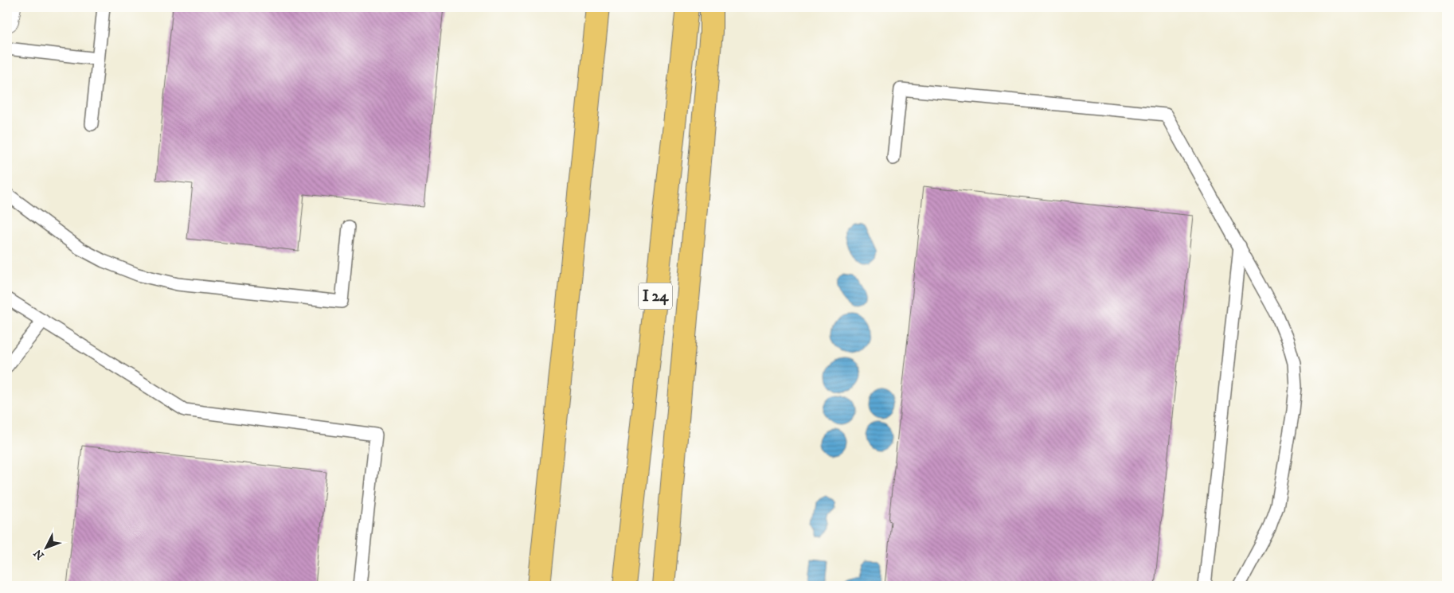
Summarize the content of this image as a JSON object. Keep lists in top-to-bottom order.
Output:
{
  "streets": {
    "highway": ["I 24"]
  },
  "north": "bottom left"
}
